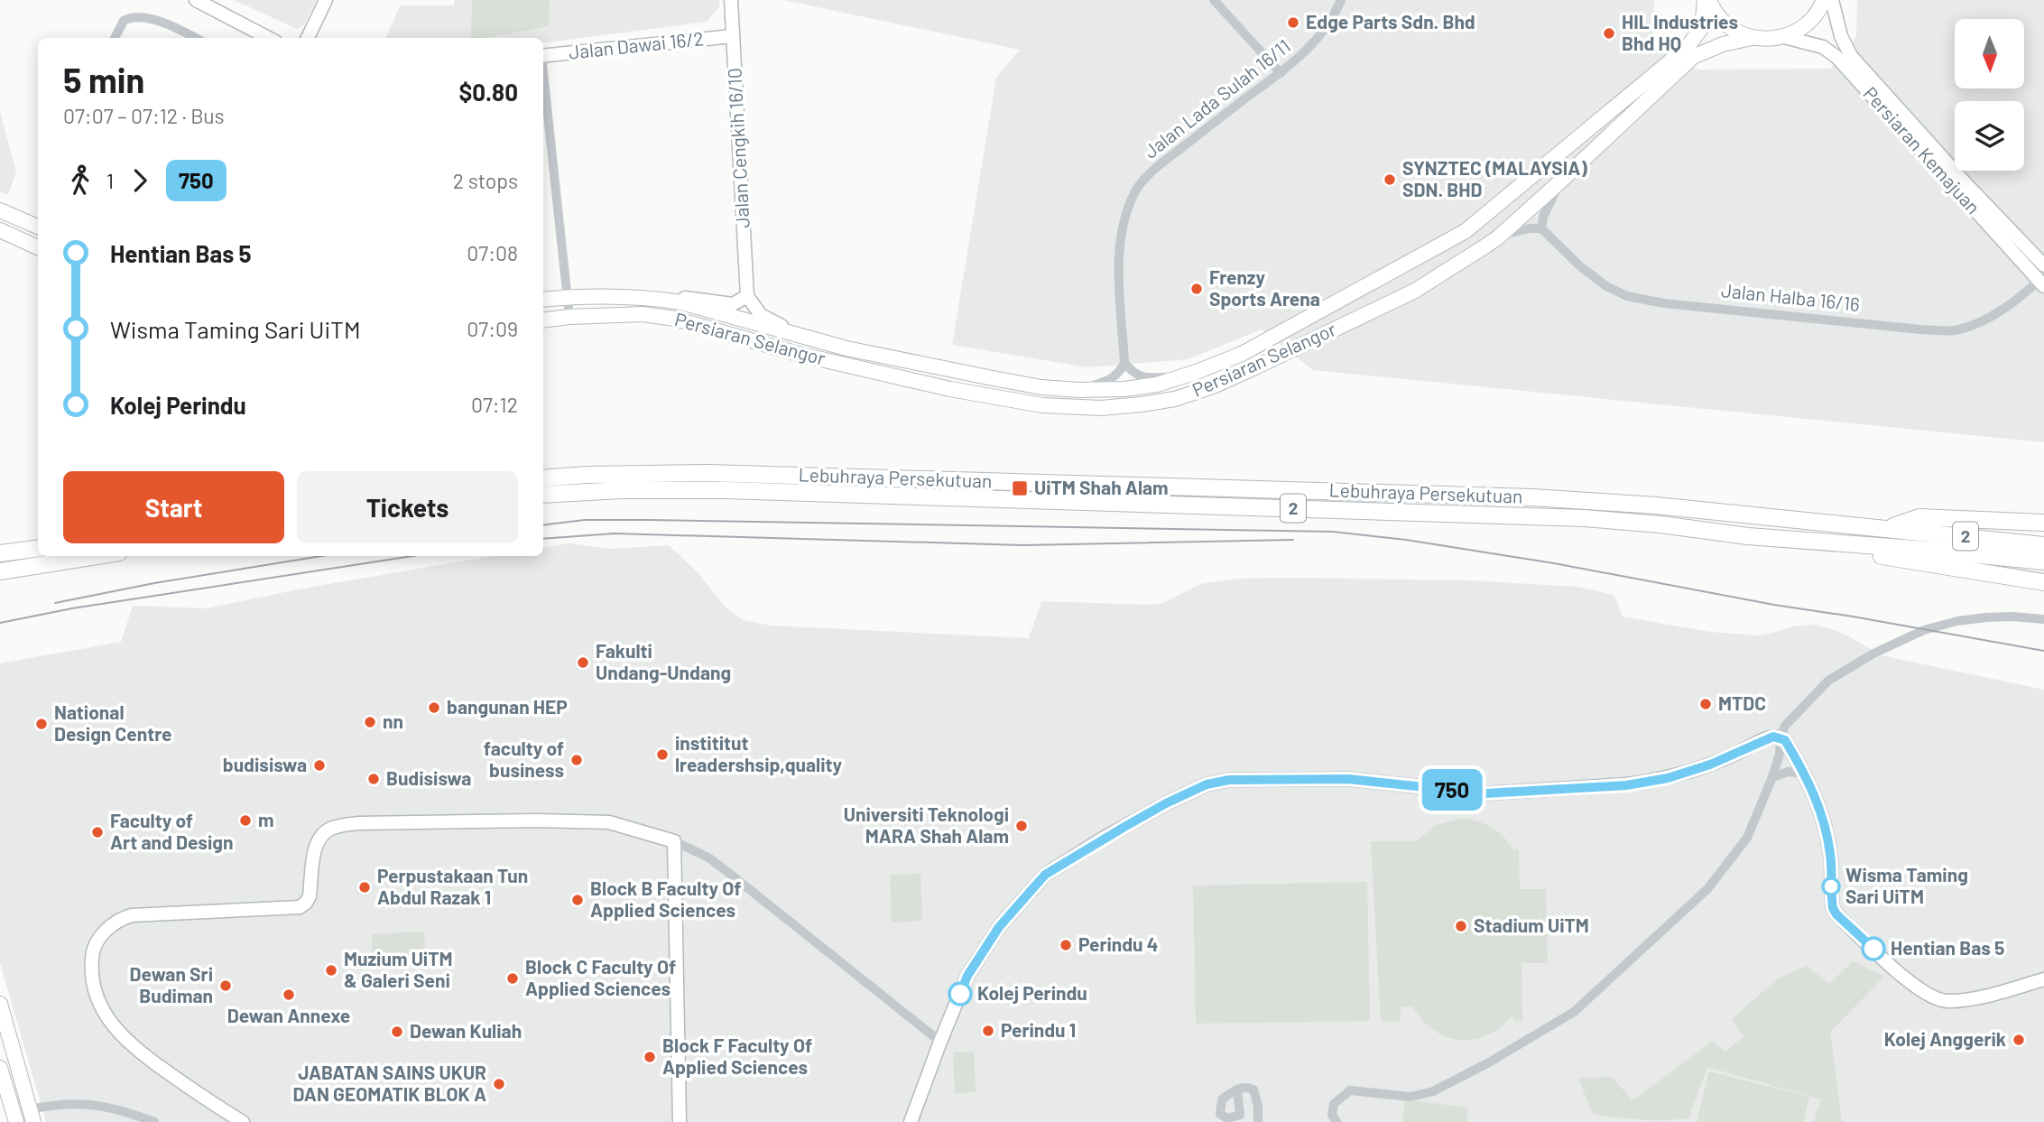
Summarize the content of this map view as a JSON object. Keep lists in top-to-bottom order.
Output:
{
  "streets": {
    "highway": ["Lebuhraya Persekutuan", "2"],
    "main road": ["Persiaran Selangor"],
    "street": [
      "Jalan Dawai 16/2",
      "Jalan Lada Sulah 16/11",
      "Jalan Cengkih 16/10",
      "Persiaran Kemajuan",
      "Jalan Halba 16/16"
    ]
  },
  "crossings": [
    ["Jalan Dawai 16/2", "Jalan Cengkih 16/10"],
    ["Persiaran Kemajuan", "Jalan Halba 16/16"],
    ["Persiaran Kemajuan", "Persiaran Selangor"]
  ],
  "places": {
    "other": [
      "Edge Parts Sdn. Bhd",
      "HIL Industries Bhd HQ",
      "SYNZTEC (MALAYSIA) SDN. BHD",
      "Frenzy Sports Arena",
      "Fakulti Undang-Undang",
      "MTDC",
      "bangunan HEP",
      "nn",
      "National Design Centre",
      "instititut lreadershsip,quality",
      "faculty of business",
      "budisiswa",
      "Budisiswa",
      "m",
      "Universiti Teknologi MARA Shah Alam",
      "Faculty of Art and Design",
      "Wisma Taming Sari UiTM",
      "Perpustakaan Tun Abdul Razak 1",
      "Block B Faculty Of Applied Sciences",
      "Stadium UiTM",
      "Perindu 4",
      "Hentian Bas 5",
      "Muzium UiTM & Galeri Seni",
      "Block C Faculty Of Applied Sciences",
      "Dewan Sri Budiman",
      "Kolej Perindu",
      "Dewan Annexe",
      "Perindu 1",
      "Dewan Kuliah",
      "Kolej Anggerik",
      "Block F Faculty Of Applied Sciences",
      "JABATAN SAINS UKUR DAN GEOMATIK BLOK A"
    ],
    "transit": ["UiTM Shah Alam"]
  },
  "lines": ["bus line 750"],
  "north": "bottom",
  "page": {
    "on_map": "750",
    "heading": ["5 min", "07:07 – 07:12 · Bus", "$0.80"],
    "legs": ["1", "750", "2 stops"],
    "list": [
      {
        "name": "Hentian Bas 5",
        "value": "07:08"
      },
      {
        "name": "Wisma Taming Sari UiTM",
        "value": "07:09"
      },
      {
        "name": "Kolej Perindu",
        "value": "07:12"
      }
    ],
    "buttons": ["Start", "Tickets"]
  }
}
